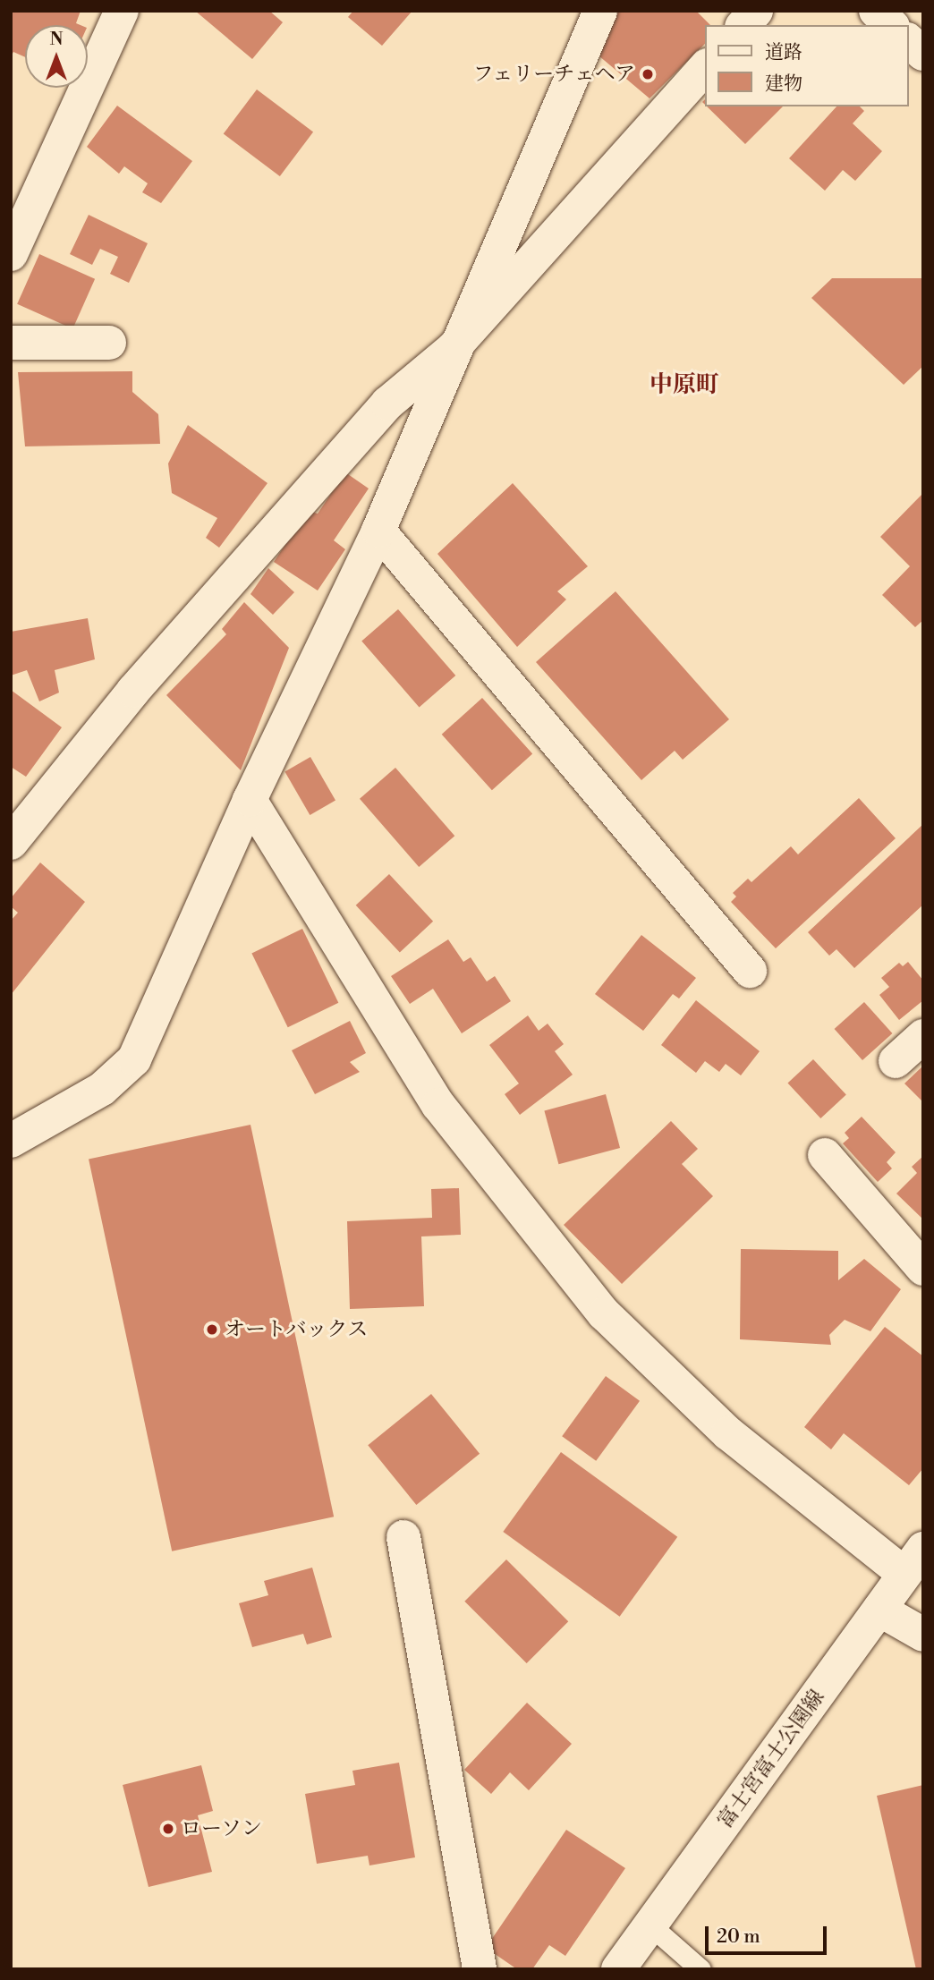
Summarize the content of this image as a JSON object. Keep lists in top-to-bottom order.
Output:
{
  "streets": {
    "street": ["富士宮富士公園線"]
  },
  "districts": ["中原町"],
  "places": ["フェリーチェヘア", "オートバックス", "ローソン"],
  "legend": ["道路", "建物"],
  "scale_bar": "20 m",
  "north": "top"
}
